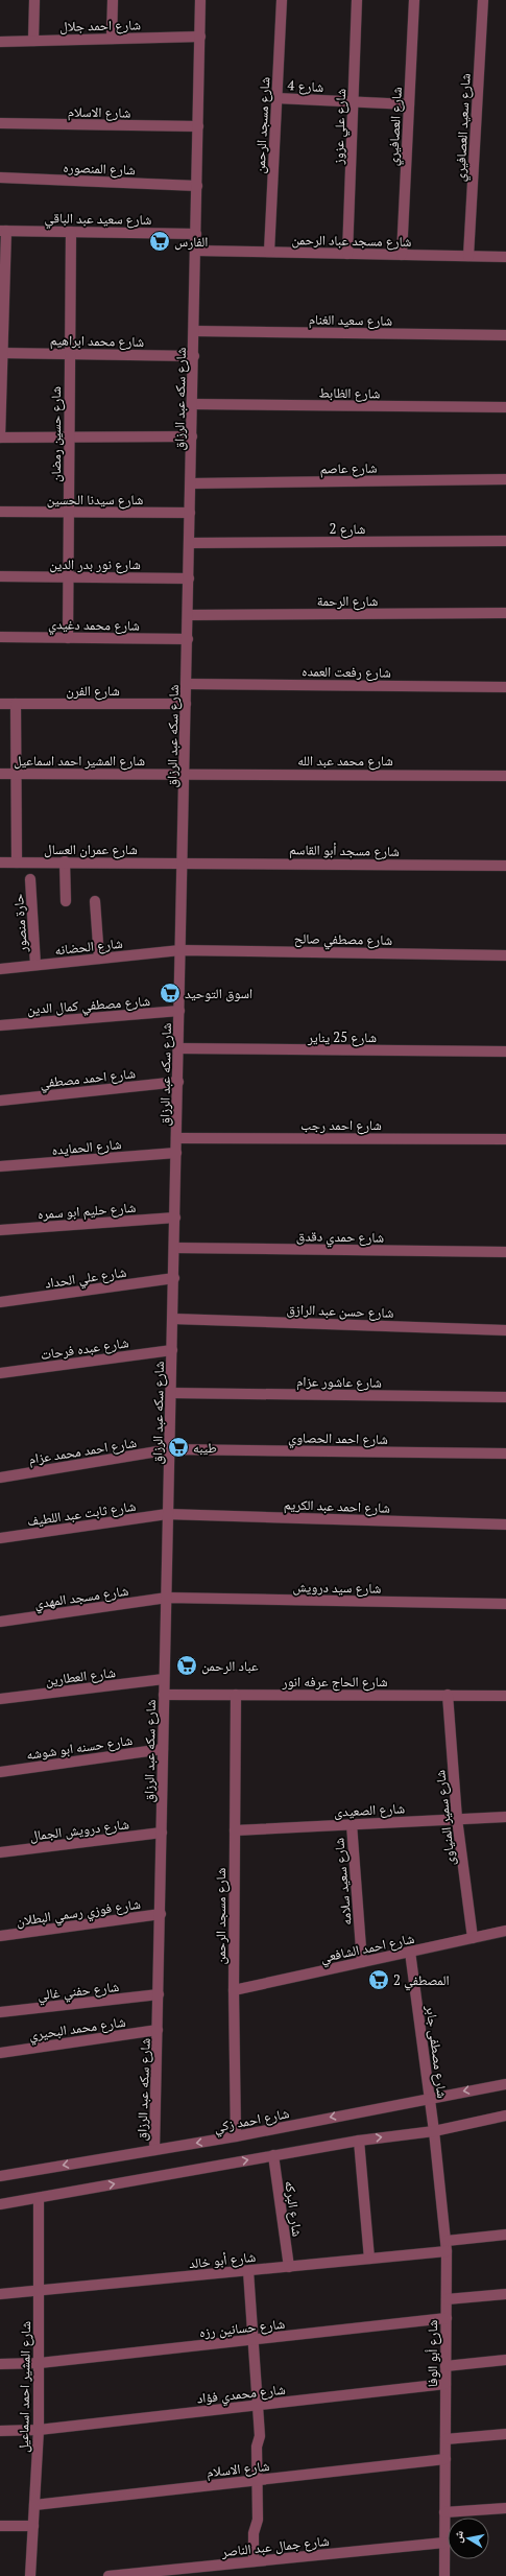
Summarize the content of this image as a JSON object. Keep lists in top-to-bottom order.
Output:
{
  "streets": {
    "street": [
      "شارع احمد جلال",
      "شارع 4",
      "شارع الاسلام",
      "شارع مسجد الرحمن",
      "شارع علي عزوز",
      "شارع العصافيري",
      "شارع سعيد العصافيري",
      "شارع المنصوره",
      "شارع سعيد عبد الباقي",
      "شارع مسجد عباد الرحمن",
      "شارع سعيد الغنام",
      "شارع محمد ابراهيم",
      "شارع الظابط",
      "شارع سكه عبد الرزاق",
      "شارع حسين رمضان",
      "شارع عاصم",
      "شارع سيدنا الحسين",
      "شارع 2",
      "شارع نور بدر الدين",
      "شارع الرحمة",
      "شارع محمد دغيدي",
      "شارع رفعت العمده",
      "شارع الفرن",
      "شارع المشير احمد اسماعيل",
      "شارع محمد عبد الله",
      "شارع عمران العسال",
      "شارع مسجد أبو القاسم",
      "حارة منصور",
      "شارع مصطفي صالح",
      "شارع الحضانه",
      "شارع مصطفي كمال الدين",
      "شارع 25 يناير",
      "شارع احمد مصطفي",
      "شارع احمد رجب",
      "شارع الحمايده",
      "شارع حليم ابو سمره",
      "شارع حمدي دقدق",
      "شارع علي الحداد",
      "شارع حسن عبد الرازق",
      "شارع عبده فرحات",
      "شارع عاشور عزام",
      "شارع احمد الحصاوي",
      "شارع احمد محمد عزام",
      "شارع احمد عبد الكريم",
      "شارع ثابت عبد اللطيف",
      "شارع سيد درويش",
      "شارع مسجد المهدي",
      "شارع العطارين",
      "شارع الحاج عرفه انور",
      "شارع حسنه ابو شوشه",
      "شارع الصعيدى",
      "شارع سمير المنياوى",
      "شارع درويش الجمال",
      "شارع سعيد سلامه",
      "شارع فوزي رسمي البطلان",
      "شارع احمد الشافعي",
      "شارع حفني غالي",
      "شارع محمد البحيري",
      "شارع مصطفى جابر",
      "شارع احمد زكي",
      "شارع البركه",
      "شارع أبو خالد",
      "شارع حسانين رزه",
      "شارع أبو الوفا",
      "شارع محمدي فؤاد",
      "شارع جمال عبد الناصر"
    ]
  },
  "crossings": [
    ["شارع احمد جلال", "شارع سكه عبد الرزاق"],
    ["شارع 4", "شارع مسجد الرحمن"],
    ["شارع 4", "شارع علي عزوز"],
    ["شارع 4", "شارع العصافيري"],
    ["شارع الاسلام", "شارع سكه عبد الرزاق"],
    ["شارع الاسلام", "شارع المشير احمد اسماعيل"],
    ["شارع الاسلام", "شارع أبو الوفا"],
    ["شارع مسجد الرحمن", "شارع مسجد عباد الرحمن"],
    ["شارع مسجد الرحمن", "شارع الحاج عرفه انور"],
    ["شارع مسجد الرحمن", "شارع الصعيدى"],
    ["شارع مسجد الرحمن", "شارع احمد الشافعي"],
    ["شارع مسجد الرحمن", "شارع احمد زكي"],
    ["شارع علي عزوز", "شارع مسجد عباد الرحمن"],
    ["شارع العصافيري", "شارع مسجد عباد الرحمن"],
    ["شارع سعيد العصافيري", "شارع مسجد عباد الرحمن"],
    ["شارع المنصوره", "شارع سكه عبد الرزاق"],
    ["شارع سعيد عبد الباقي", "شارع سكه عبد الرزاق"],
    ["شارع سعيد عبد الباقي", "شارع حسين رمضان"],
    ["شارع مسجد عباد الرحمن", "شارع سكه عبد الرزاق"],
    ["شارع سعيد الغنام", "شارع سكه عبد الرزاق"],
    ["شارع محمد ابراهيم", "شارع سكه عبد الرزاق"],
    ["شارع محمد ابراهيم", "شارع حسين رمضان"],
    ["شارع الظابط", "شارع سكه عبد الرزاق"],
    ["شارع سكه عبد الرزاق", "شارع عاصم"],
    ["شارع سكه عبد الرزاق", "شارع سيدنا الحسين"],
    ["شارع سكه عبد الرزاق", "شارع 2"],
    ["شارع سكه عبد الرزاق", "شارع نور بدر الدين"],
    ["شارع سكه عبد الرزاق", "شارع الرحمة"],
    ["شارع سكه عبد الرزاق", "شارع محمد دغيدي"],
    ["شارع سكه عبد الرزاق", "شارع رفعت العمده"],
    ["شارع سكه عبد الرزاق", "شارع الفرن"],
    ["شارع سكه عبد الرزاق", "شارع المشير احمد اسماعيل"],
    ["شارع سكه عبد الرزاق", "شارع محمد عبد الله"],
    ["شارع سكه عبد الرزاق", "شارع عمران العسال"],
    ["شارع سكه عبد الرزاق", "شارع مسجد أبو القاسم"],
    ["شارع سكه عبد الرزاق", "شارع مصطفي صالح"],
    ["شارع سكه عبد الرزاق", "شارع الحضانه"],
    ["شارع سكه عبد الرزاق", "شارع مصطفي كمال الدين"],
    ["شارع سكه عبد الرزاق", "شارع 25 يناير"],
    ["شارع سكه عبد الرزاق", "شارع احمد مصطفي"],
    ["شارع سكه عبد الرزاق", "شارع احمد رجب"],
    ["شارع سكه عبد الرزاق", "شارع الحمايده"],
    ["شارع سكه عبد الرزاق", "شارع حليم ابو سمره"],
    ["شارع سكه عبد الرزاق", "شارع حمدي دقدق"],
    ["شارع سكه عبد الرزاق", "شارع علي الحداد"],
    ["شارع سكه عبد الرزاق", "شارع حسن عبد الرازق"],
    ["شارع سكه عبد الرزاق", "شارع عبده فرحات"],
    ["شارع سكه عبد الرزاق", "شارع عاشور عزام"],
    ["شارع سكه عبد الرزاق", "شارع احمد الحصاوي"],
    ["شارع سكه عبد الرزاق", "شارع احمد محمد عزام"],
    ["شارع سكه عبد الرزاق", "شارع احمد عبد الكريم"],
    ["شارع سكه عبد الرزاق", "شارع ثابت عبد اللطيف"],
    ["شارع سكه عبد الرزاق", "شارع سيد درويش"],
    ["شارع سكه عبد الرزاق", "شارع مسجد المهدي"],
    ["شارع سكه عبد الرزاق", "شارع العطارين"],
    ["شارع سكه عبد الرزاق", "شارع الحاج عرفه انور"],
    ["شارع سكه عبد الرزاق", "شارع حسنه ابو شوشه"],
    ["شارع سكه عبد الرزاق", "شارع درويش الجمال"],
    ["شارع سكه عبد الرزاق", "شارع فوزي رسمي البطلان"],
    ["شارع سكه عبد الرزاق", "شارع حفني غالي"],
    ["شارع سكه عبد الرزاق", "شارع محمد البحيري"],
    ["شارع سكه عبد الرزاق", "شارع احمد زكي"],
    ["شارع حسين رمضان", "شارع سيدنا الحسين"],
    ["شارع حسين رمضان", "شارع نور بدر الدين"],
    ["شارع حسين رمضان", "شارع محمد دغيدي"],
    ["شارع المشير احمد اسماعيل", "شارع محمد عبد الله"],
    ["شارع المشير احمد اسماعيل", "شارع أبو خالد"],
    ["شارع المشير احمد اسماعيل", "شارع حسانين رزه"],
    ["شارع المشير احمد اسماعيل", "شارع محمدي فؤاد"],
    ["شارع عمران العسال", "شارع مسجد أبو القاسم"],
    ["حارة منصور", "شارع الحضانه"],
    ["شارع مصطفي صالح", "شارع الحضانه"],
    ["شارع احمد الحصاوي", "شارع احمد محمد عزام"],
    ["شارع احمد عبد الكريم", "شارع ثابت عبد اللطيف"],
    ["شارع سيد درويش", "شارع مسجد المهدي"],
    ["شارع الحاج عرفه انور", "شارع سمير المنياوى"],
    ["شارع الصعيدى", "شارع سمير المنياوى"],
    ["شارع الصعيدى", "شارع سعيد سلامه"],
    ["شارع سمير المنياوى", "شارع احمد الشافعي"],
    ["شارع سعيد سلامه", "شارع احمد الشافعي"],
    ["شارع احمد الشافعي", "شارع مصطفى جابر"],
    ["شارع مصطفى جابر", "شارع احمد زكي"],
    ["شارع مصطفى جابر", "شارع أبو الوفا"],
    ["شارع البركه", "شارع أبو خالد"],
    ["شارع أبو خالد", "شارع أبو الوفا"],
    ["شارع حسانين رزه", "شارع أبو الوفا"],
    ["شارع أبو الوفا", "شارع محمدي فؤاد"],
    ["شارع أبو الوفا", "شارع جمال عبد الناصر"]
  ],
  "places": {
    "supermarket": [
      "الفارس",
      "اسوق التوحيد",
      "طيبه",
      "عباد الرحمن",
      "المصطفي 2"
    ]
  },
  "north": "left"
}
